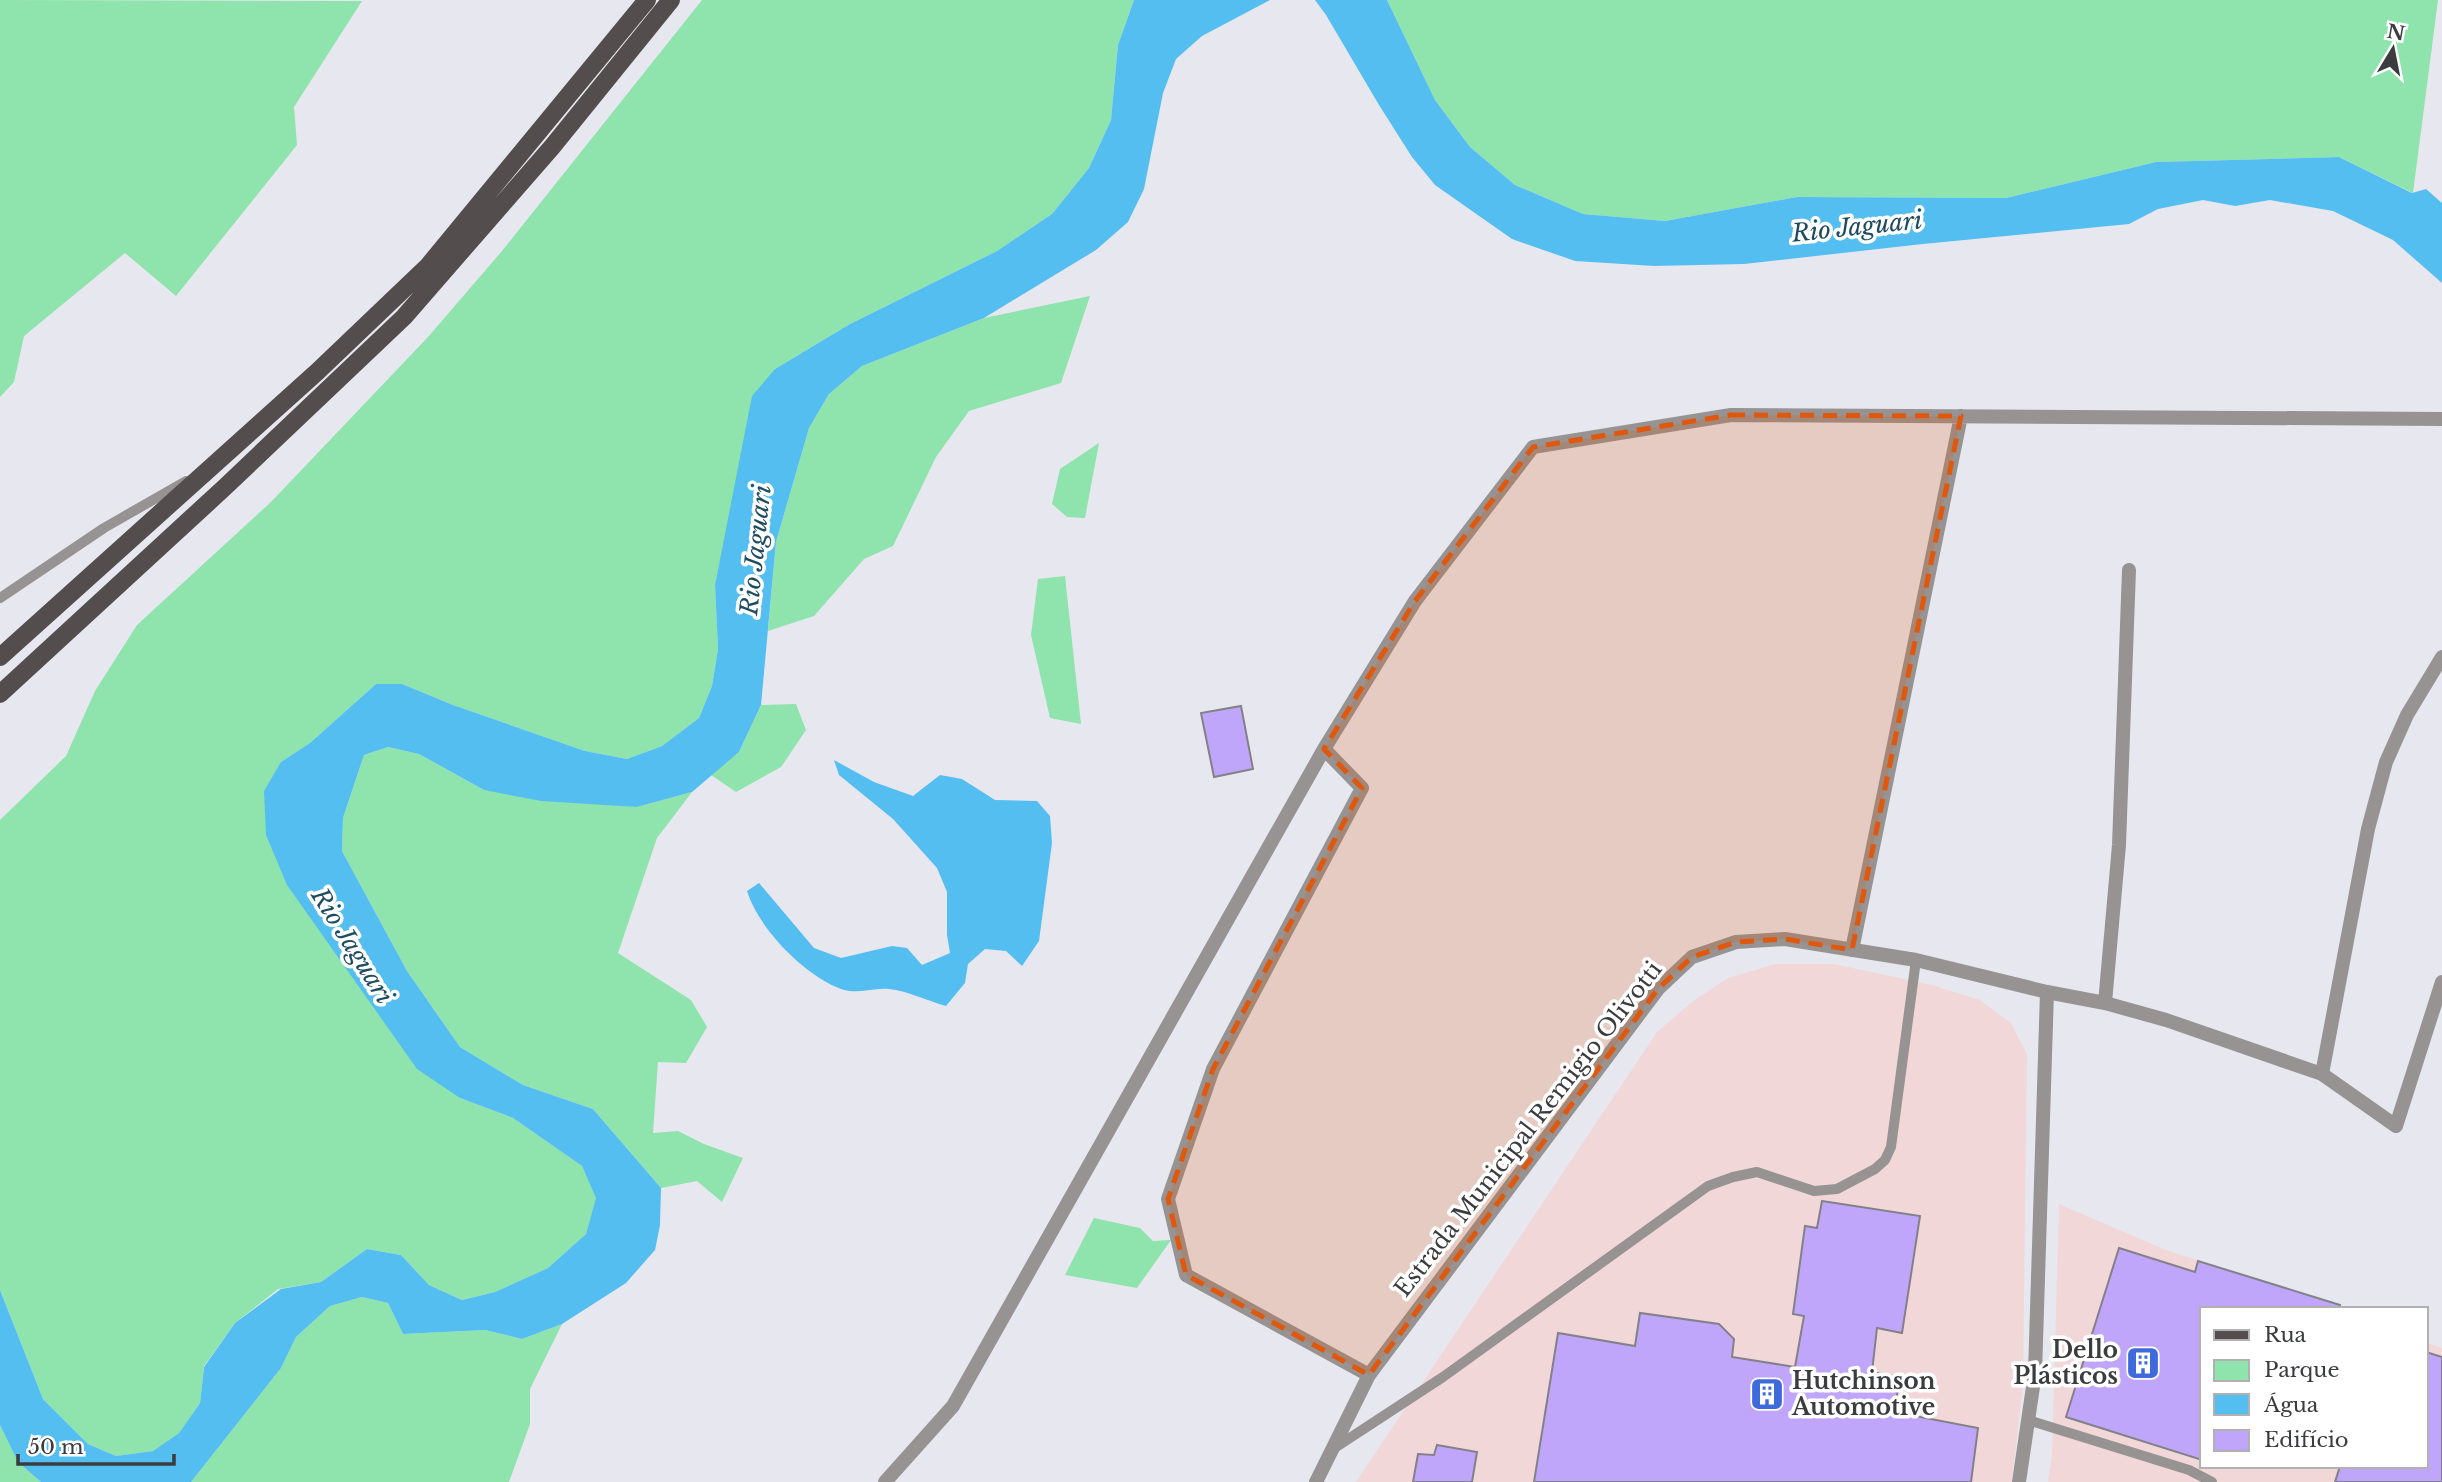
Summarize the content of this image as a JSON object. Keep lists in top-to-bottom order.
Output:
{
  "streets": {
    "street": ["Estrada Municipal Remigio Olivotti"]
  },
  "water": ["Rio Jaguari"],
  "places": {
    "building": ["Dello Plásticos", "Hutchinson Automotive"]
  },
  "legend": [
    "Rua",
    "Parque",
    "Água",
    "Edifício"
  ],
  "scale_bar": "50 m",
  "north": "top"
}
